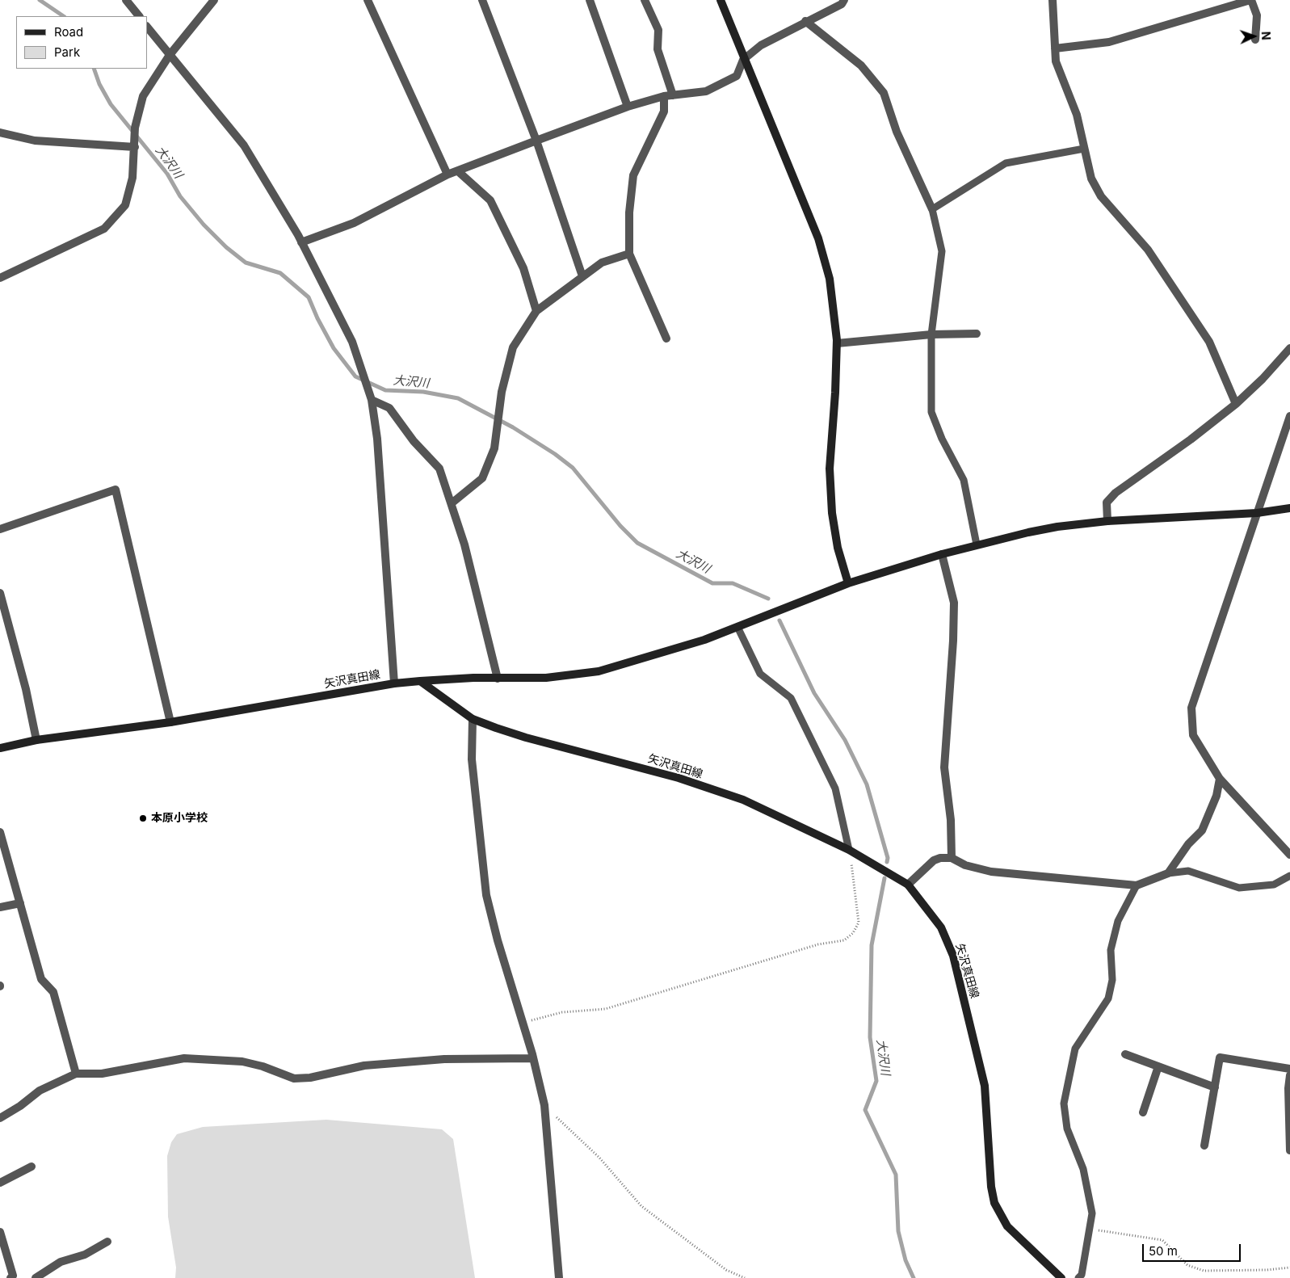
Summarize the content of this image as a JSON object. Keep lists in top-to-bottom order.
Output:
{
  "streets": {
    "street": ["矢沢真田線"]
  },
  "water": ["大沢川"],
  "places": ["本原小学校"],
  "legend": ["Road", "Park"],
  "scale_bar": "50 m",
  "north": "right"
}
